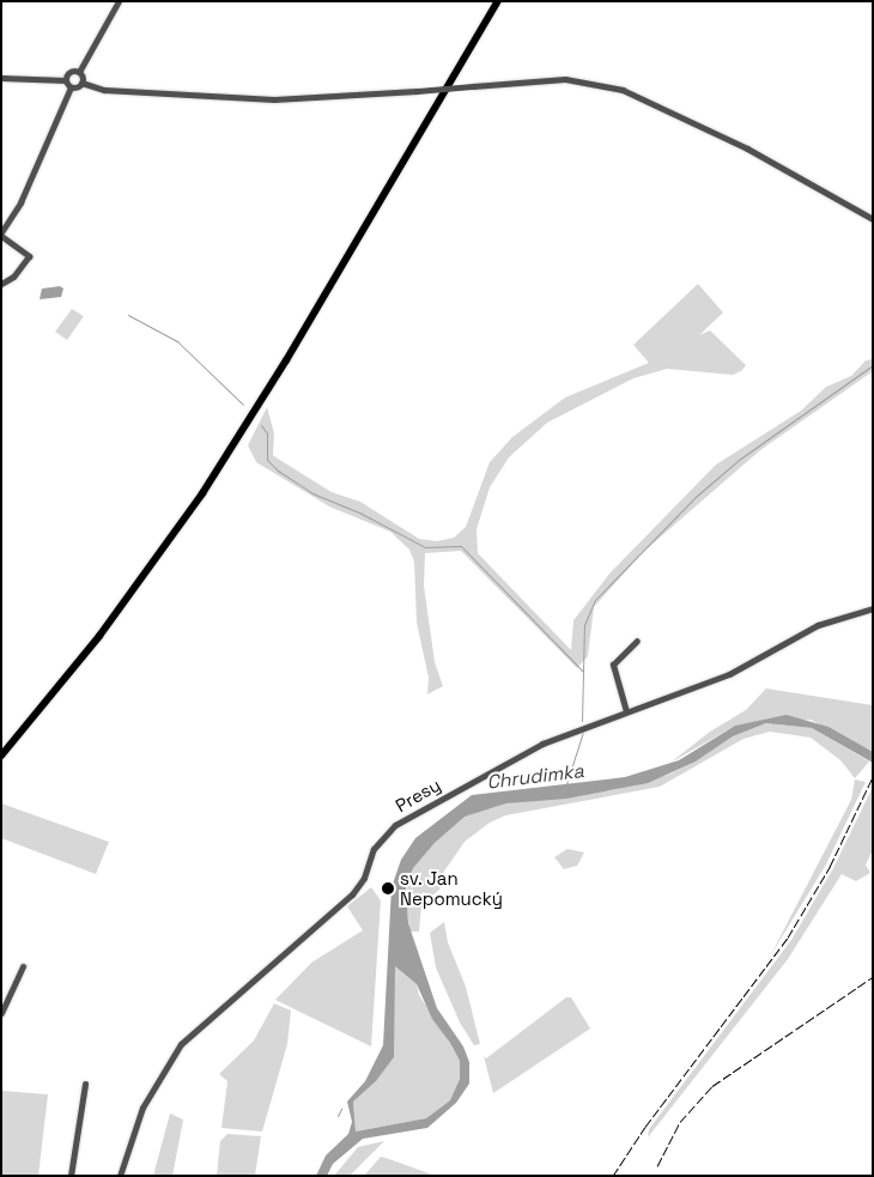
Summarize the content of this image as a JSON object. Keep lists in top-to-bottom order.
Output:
{
  "streets": {
    "street": ["Presy"]
  },
  "water": ["Chrudimka"],
  "places": ["sv. Jan Nepomucký"]
}
